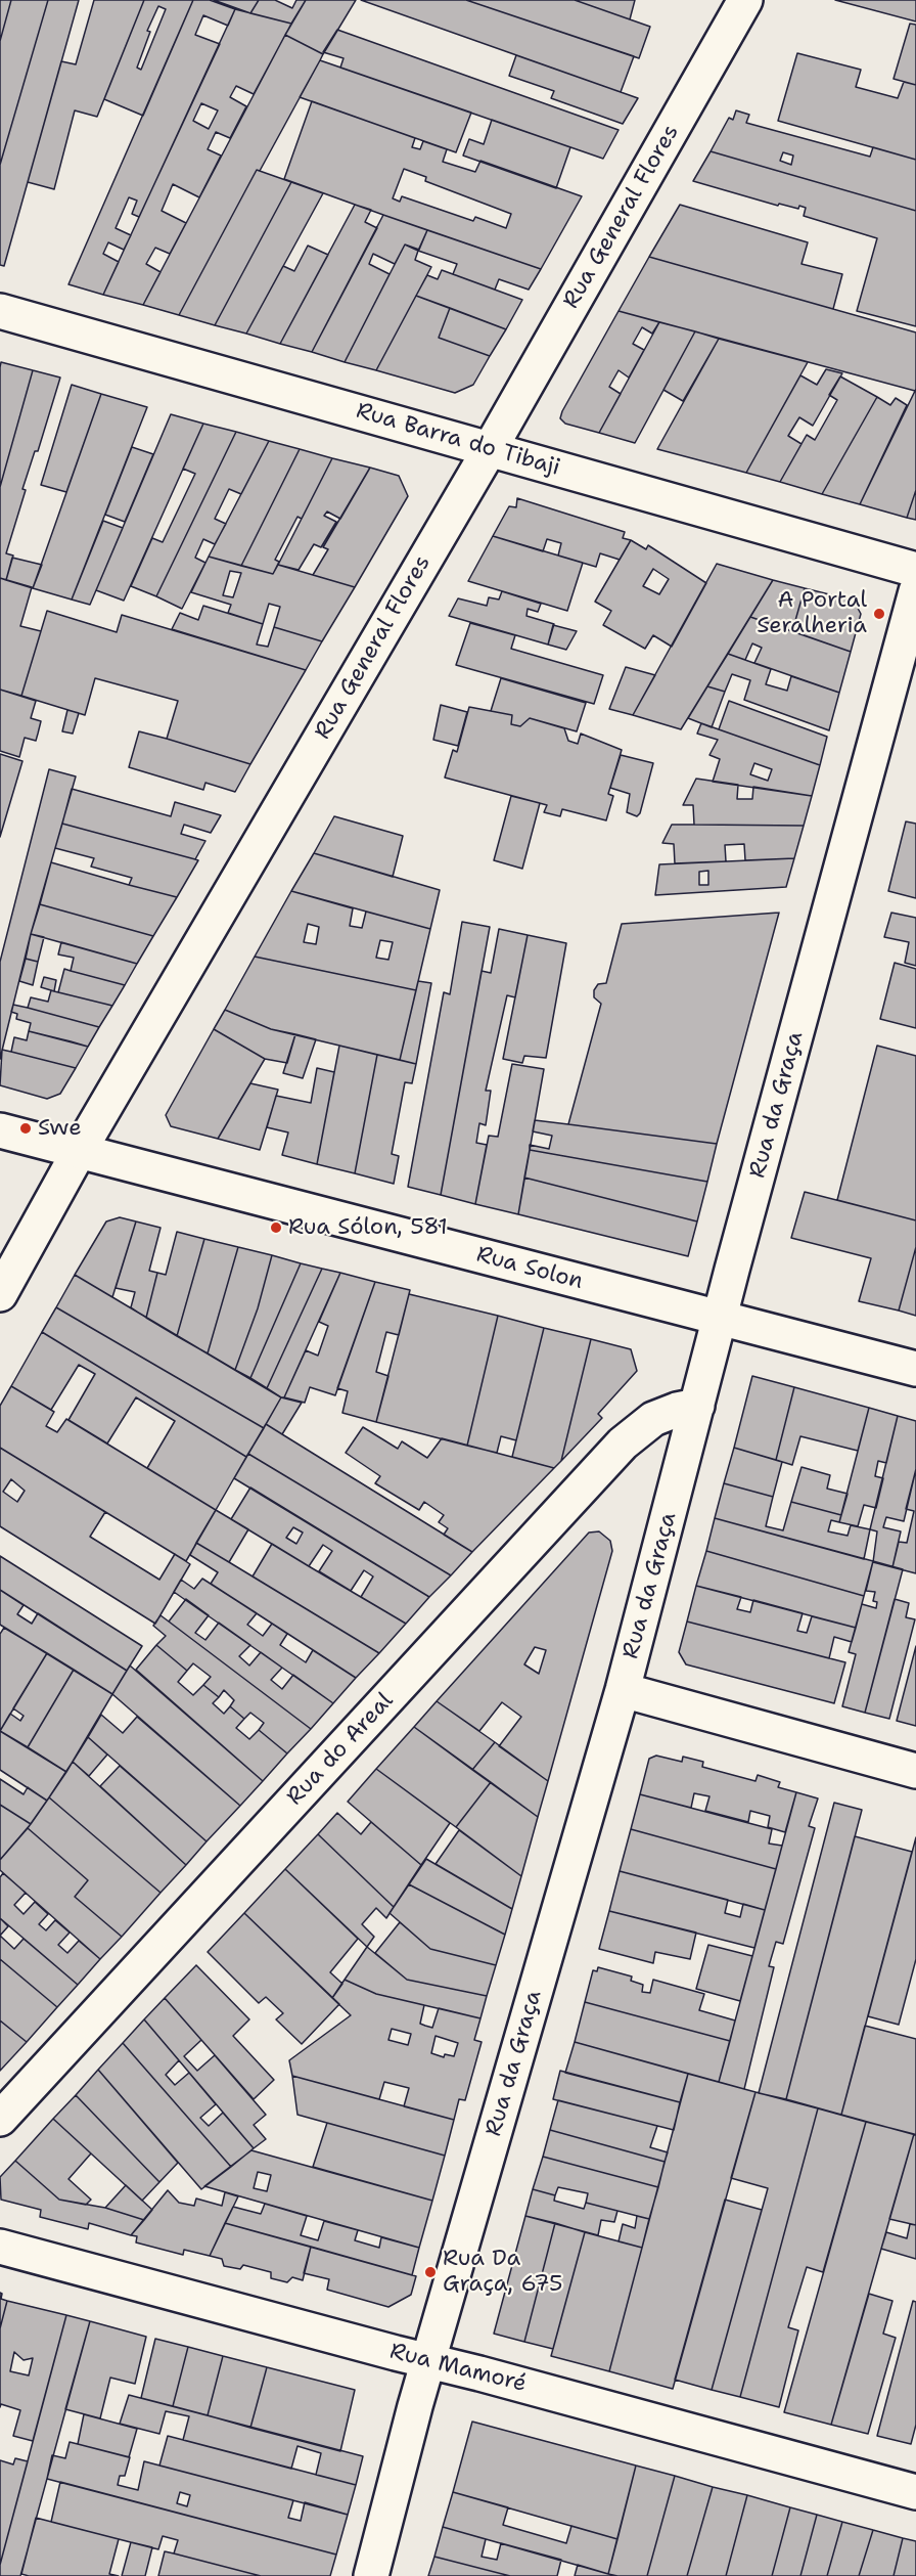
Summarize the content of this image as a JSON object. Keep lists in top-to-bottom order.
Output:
{
  "streets": {
    "street": [
      "Rua General Flores",
      "Rua Barra do Tibaji",
      "Rua da Graça",
      "Rua Solon",
      "Rua do Areal",
      "Rua Mamoré"
    ]
  },
  "crossings": [
    ["Rua General Flores", "Rua Barra do Tibaji"],
    ["Rua General Flores", "Rua Solon"],
    ["Rua da Graça", "Rua Solon"],
    ["Rua da Graça", "Rua do Areal"],
    ["Rua da Graça", "Rua Mamoré"]
  ],
  "places": [
    "A Portal Seralheria",
    "Swe",
    "Rua Sólon, 581",
    "Rua Da Graça, 675"
  ]
}
